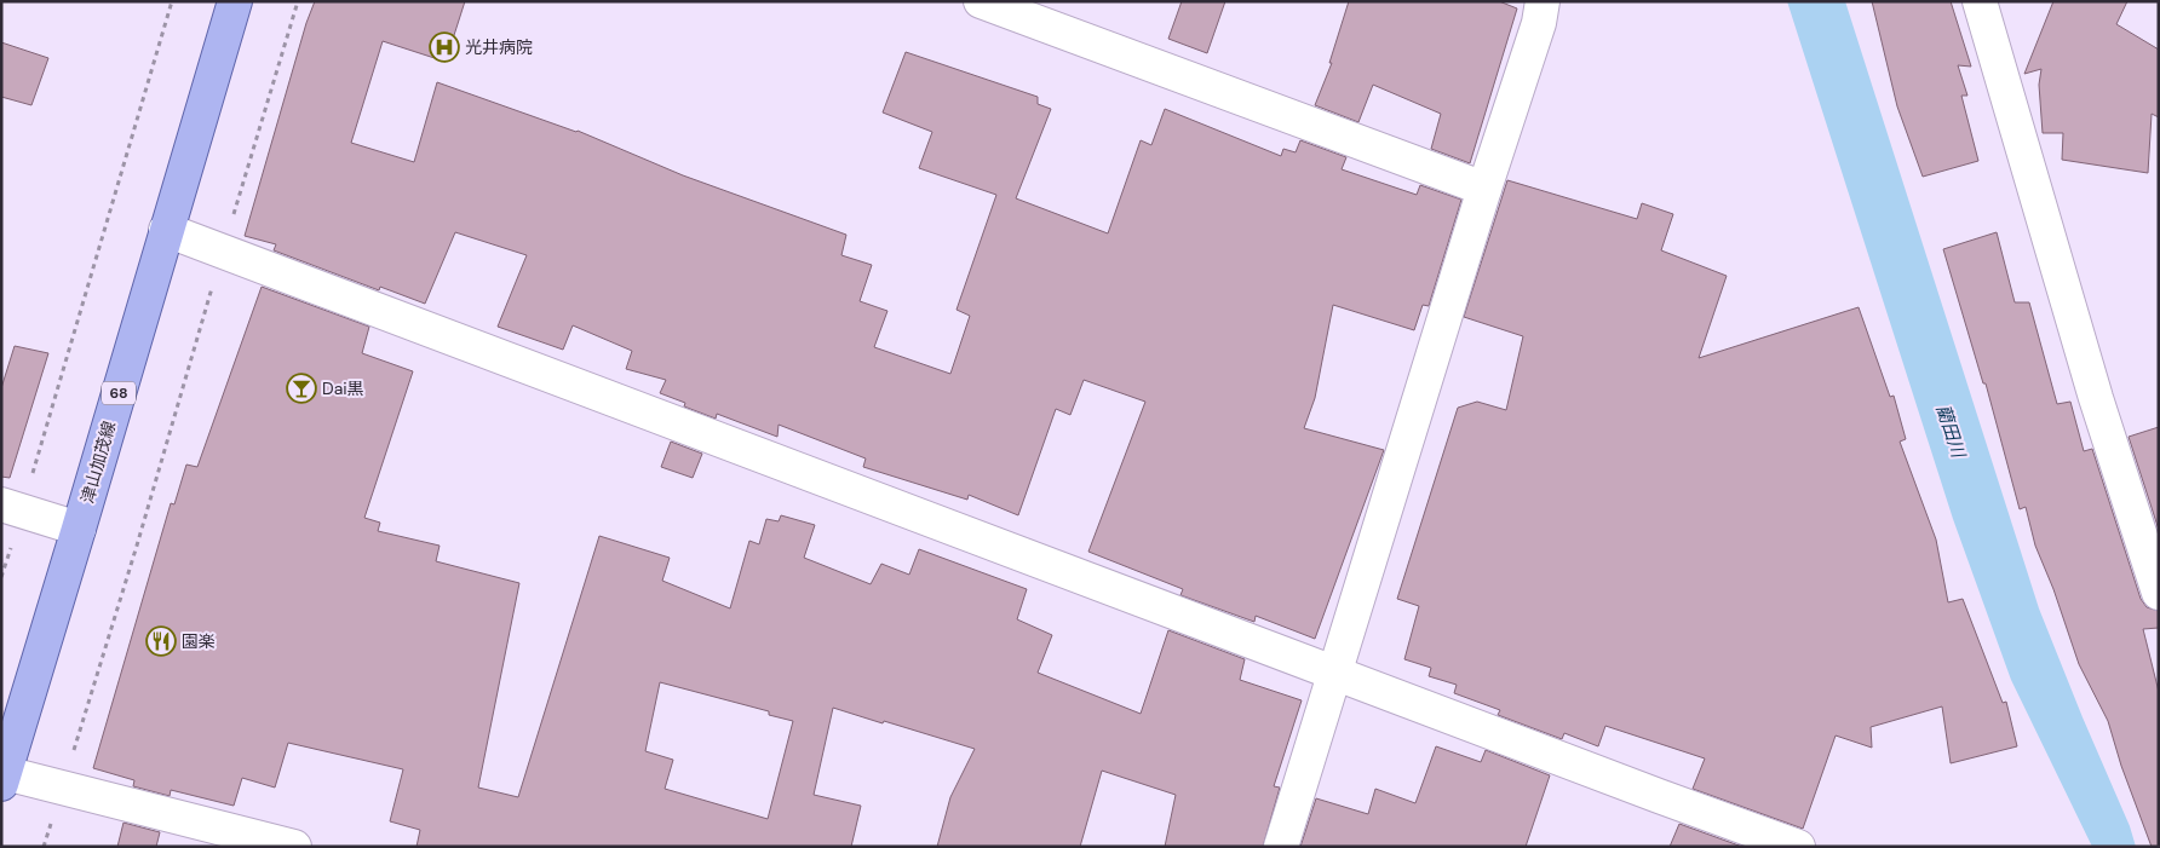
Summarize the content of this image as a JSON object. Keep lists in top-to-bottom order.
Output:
{
  "streets": {
    "main road": ["68", "津山加茂線"]
  },
  "water": ["藺田川"],
  "places": {
    "hospital": ["光井病院"],
    "bar": ["Dai黒"],
    "restaurant": ["園楽"]
  }
}
